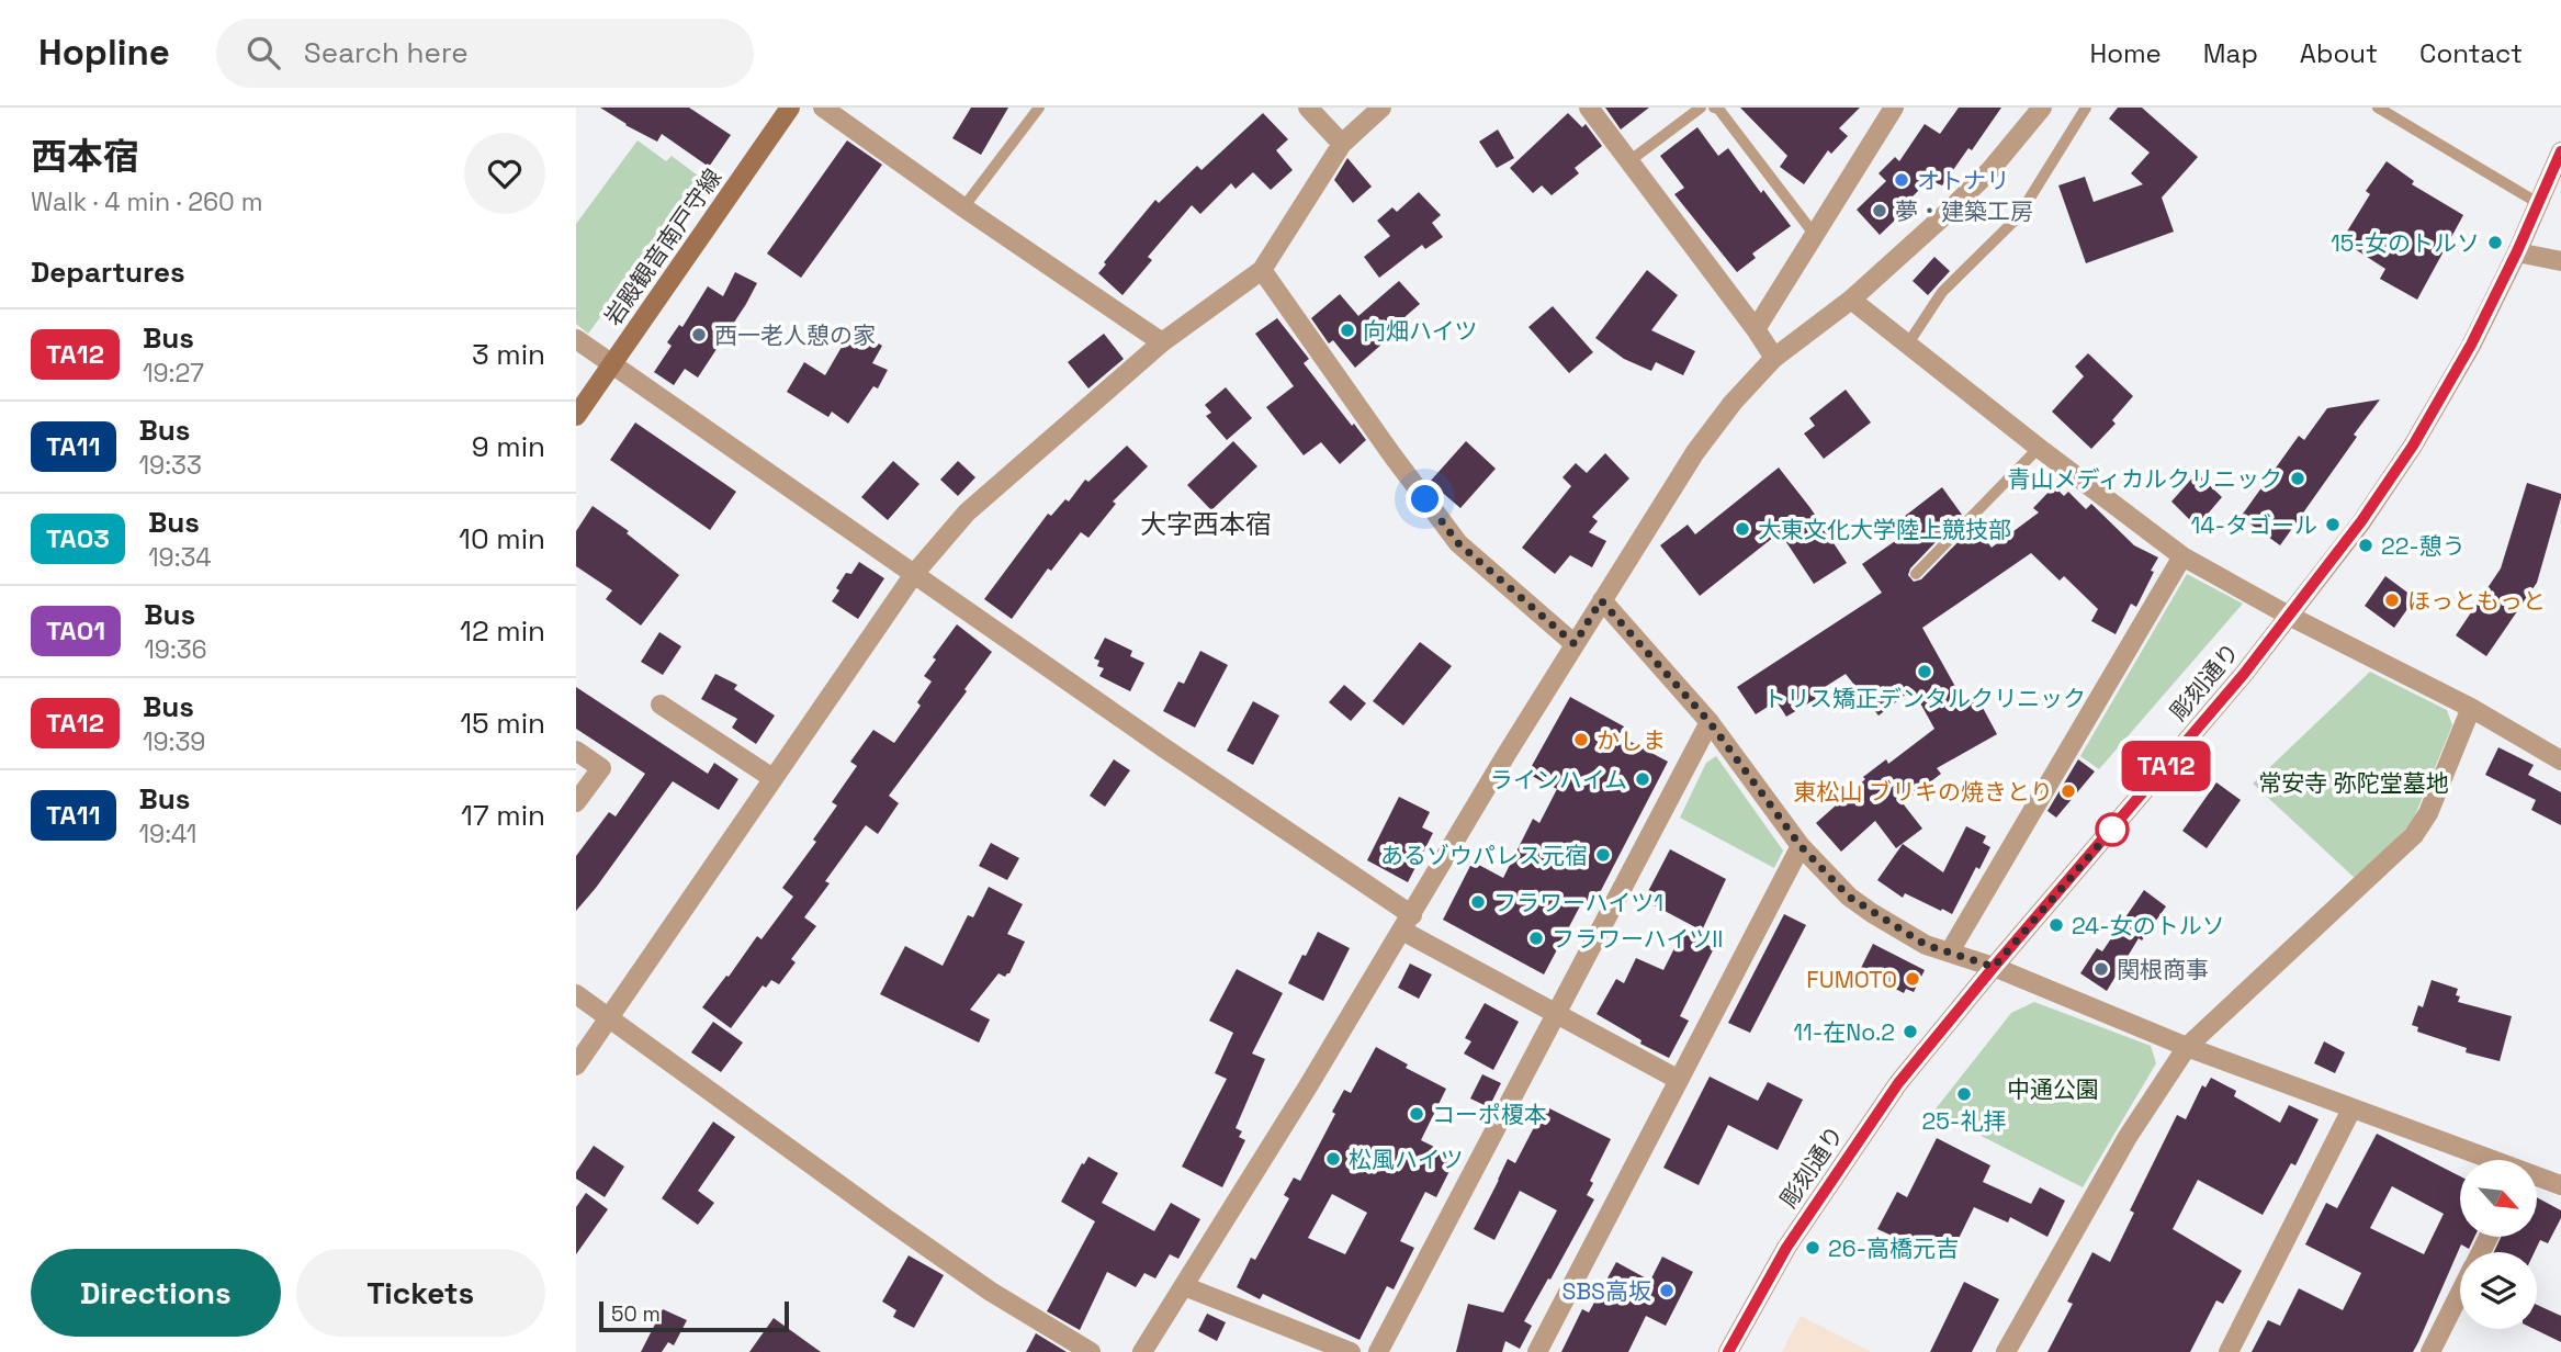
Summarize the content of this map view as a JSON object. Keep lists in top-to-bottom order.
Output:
{
  "streets": {
    "main road": ["岩殿観音南戸守線"],
    "street": ["彫刻通り"]
  },
  "districts": ["大字西本宿"],
  "parks": ["常安寺 弥陀堂墓地", "中通公園"],
  "places": [
    "オトナリ",
    "夢・建築工房",
    "15-女のトルソ",
    "向畑ハイツ",
    "西一老人憩の家",
    "青山メディカルクリニック",
    "14-タゴール",
    "大東文化大学陸上競技部",
    "22-憩う",
    "ほっともっと",
    "トリス矯正デンタルクリニック",
    "かしま",
    "ラインハイム",
    "東松山 ブリキの焼きとり",
    "あるゾウパレス元宿",
    "フラワーハイツ1",
    "24-女のトルソ",
    "フラワーハイツII",
    "関根商事",
    "FUMOTO",
    "11-在No.2",
    "25-礼拝",
    "コーポ榎本",
    "松風ハイツ",
    "26-高橋元吉",
    "SBS高坂"
  ],
  "lines": ["bus line TA12"],
  "scale_bar": "50 m",
  "north": "bottom right",
  "page": {
    "header": "Hopline",
    "search": "Search here",
    "nav": [
      "Home",
      "Map",
      "About",
      "Contact"
    ],
    "heading": [
      ["西本宿", "Walk · 4 min · 260 m"],
      "Departures"
    ],
    "on_map": "TA12",
    "list": [
      {
        "mark": "TA12",
        "name": "Bus",
        "note": "19:27",
        "value": "3 min"
      },
      {
        "mark": "TA11",
        "name": "Bus",
        "note": "19:33",
        "value": "9 min"
      },
      {
        "mark": "TA03",
        "name": "Bus",
        "note": "19:34",
        "value": "10 min"
      },
      {
        "mark": "TA01",
        "name": "Bus",
        "note": "19:36",
        "value": "12 min"
      },
      {
        "mark": "TA12",
        "name": "Bus",
        "note": "19:39",
        "value": "15 min"
      },
      {
        "mark": "TA11",
        "name": "Bus",
        "note": "19:41",
        "value": "17 min"
      }
    ],
    "buttons": ["Directions", "Tickets"],
    "scale": "50 m"
  }
}
